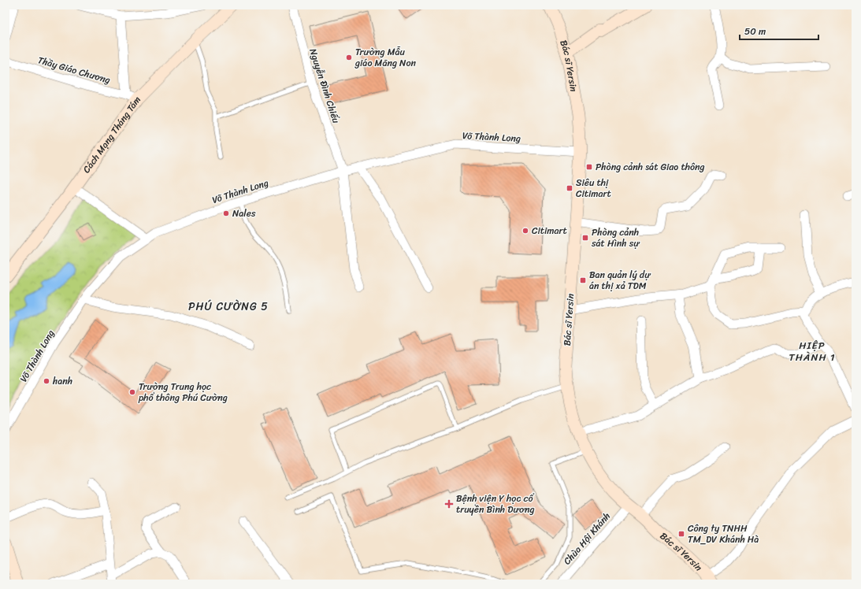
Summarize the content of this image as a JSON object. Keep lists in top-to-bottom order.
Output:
{
  "streets": {
    "main road": ["Bác sĩ Yersin", "Cách Mạng Tháng Tám"],
    "street": [
      "Thầy Giáo Chương",
      "Nguyễn Đình Chiểu",
      "Võ Thành Long",
      "Chùa Hội Khánh"
    ]
  },
  "crossings": [
    ["Bác sĩ Yersin", "Võ Thành Long"],
    ["Bác sĩ Yersin", "Chùa Hội Khánh"],
    ["Thầy Giáo Chương", "Cách Mạng Tháng Tám"],
    ["Nguyễn Đình Chiểu", "Võ Thành Long"]
  ],
  "districts": ["PHÚ CƯỜNG 5", "HIỆP THÀNH 1"],
  "places": {
    "other": [
      "Trường Mẫu giáo Măng Non",
      "Nales",
      "Citimart",
      "hanh",
      "Trường Trung học phổ thông Phú Cường"
    ],
    "transit": [
      "Phòng cảnh sát Giao thông",
      "Siêu thị Citimart",
      "Phòng cảnh sát Hình sự",
      "Ban quản lý dự án thị xả TDM",
      "Công ty TNHH TM_DV Khánh Hà"
    ],
    "health": ["Bệnh viện Y học cổ truyền Bình Dương"]
  },
  "scale_bar": "50 m"
}
